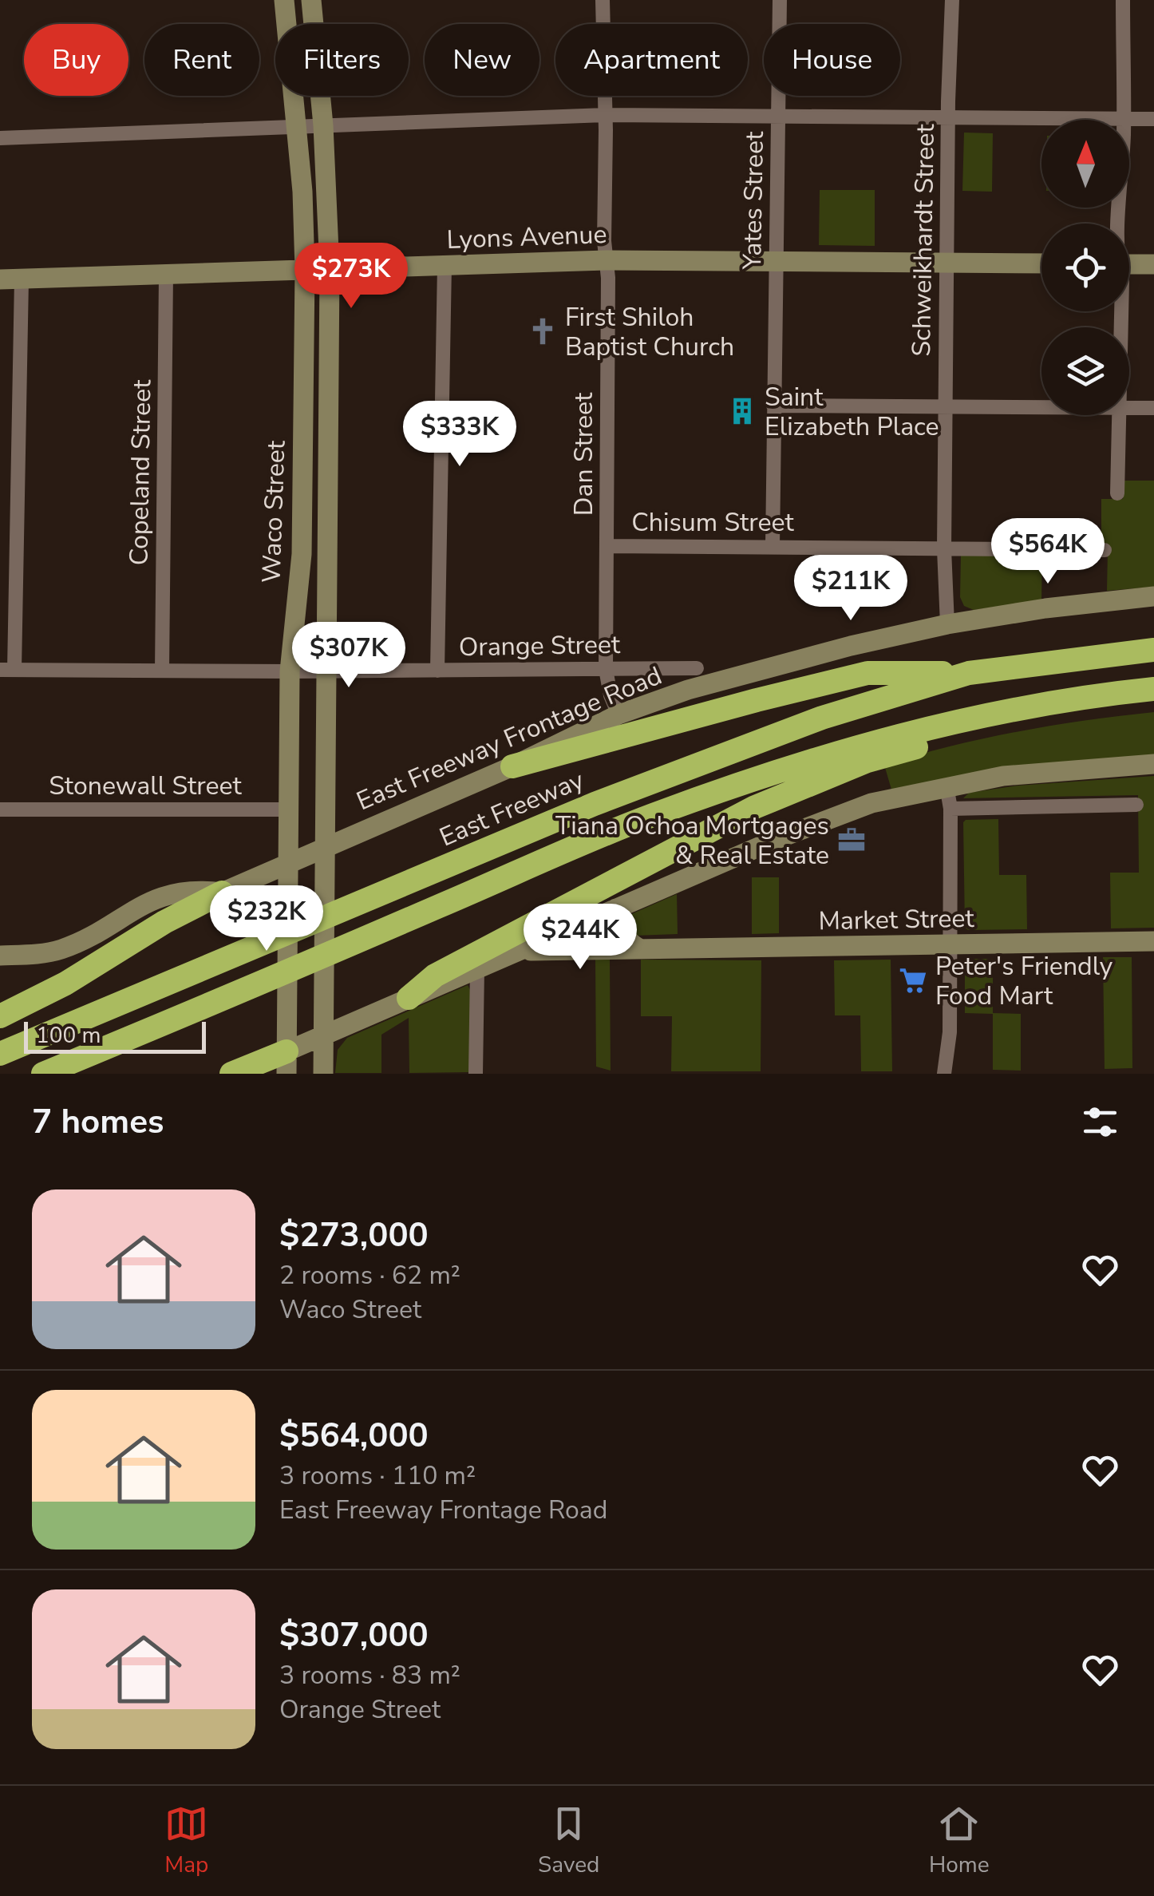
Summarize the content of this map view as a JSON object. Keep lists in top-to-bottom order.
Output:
{
  "streets": {
    "highway": ["East Freeway"],
    "main road": [
      "Lyons Avenue",
      "Waco Street",
      "East Freeway Frontage Road",
      "Market Street"
    ],
    "street": [
      "Yates Street",
      "Schweikhardt Street",
      "Dan Street",
      "Copeland Street",
      "Chisum Street",
      "Orange Street",
      "Stonewall Street"
    ]
  },
  "crossings": [
    ["Yates Street", "Lyons Avenue"],
    ["Yates Street", "Chisum Street"],
    ["Lyons Avenue", "Schweikhardt Street"],
    ["Lyons Avenue", "Dan Street"],
    ["Lyons Avenue", "Copeland Street"],
    ["Lyons Avenue", "Waco Street"],
    ["Schweikhardt Street", "Chisum Street"],
    ["Schweikhardt Street", "East Freeway Frontage Road"],
    ["Dan Street", "Chisum Street"],
    ["Dan Street", "Orange Street"],
    ["Dan Street", "East Freeway Frontage Road"],
    ["Copeland Street", "Orange Street"],
    ["Waco Street", "Orange Street"],
    ["Waco Street", "East Freeway Frontage Road"],
    ["Waco Street", "Stonewall Street"]
  ],
  "places": {
    "church": ["First Shiloh Baptist Church"],
    "building": ["Saint Elizabeth Place"],
    "office": ["Tiana Ochoa Mortgages & Real Estate"],
    "supermarket": ["Peter's Friendly Food Mart"]
  },
  "scale_bar": "100 m",
  "north": "top",
  "page": {
    "chip": [
      "Buy",
      "Rent",
      "Filters",
      "New",
      "Apartment",
      "House"
    ],
    "price": [
      "$273K",
      "$333K",
      "$564K",
      "$211K",
      "$307K",
      "$232K",
      "$244K"
    ],
    "scale": "100 m",
    "heading": "7 homes",
    "list": [
      {
        "name": "$273,000",
        "note": "2 rooms · 62 m² · Waco Street"
      },
      {
        "name": "$564,000",
        "note": "3 rooms · 110 m² · East Freeway Frontage Road"
      },
      {
        "name": "$307,000",
        "note": "3 rooms · 83 m² · Orange Street"
      }
    ],
    "tabs": ["Map", "Saved", "Home"]
  }
}
